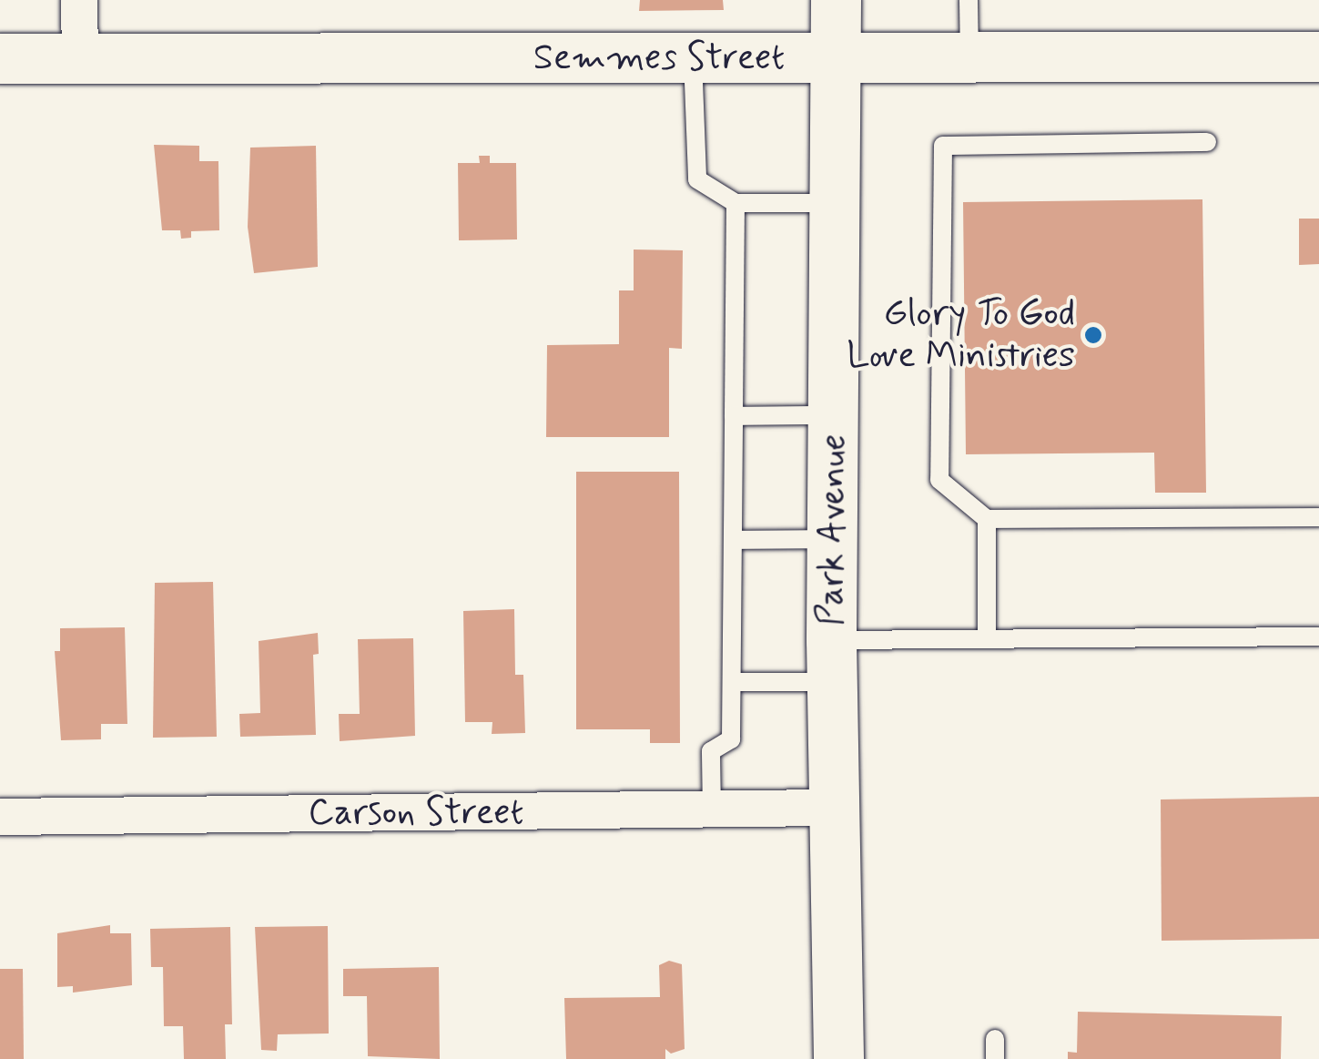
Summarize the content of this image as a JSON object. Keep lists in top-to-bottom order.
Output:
{
  "streets": {
    "main road": ["Semmes Street", "Park Avenue"],
    "street": ["Carson Street"]
  },
  "crossings": [
    ["Semmes Street", "Park Avenue"],
    ["Park Avenue", "Carson Street"]
  ],
  "places": ["Glory To God Love Ministries"]
}
